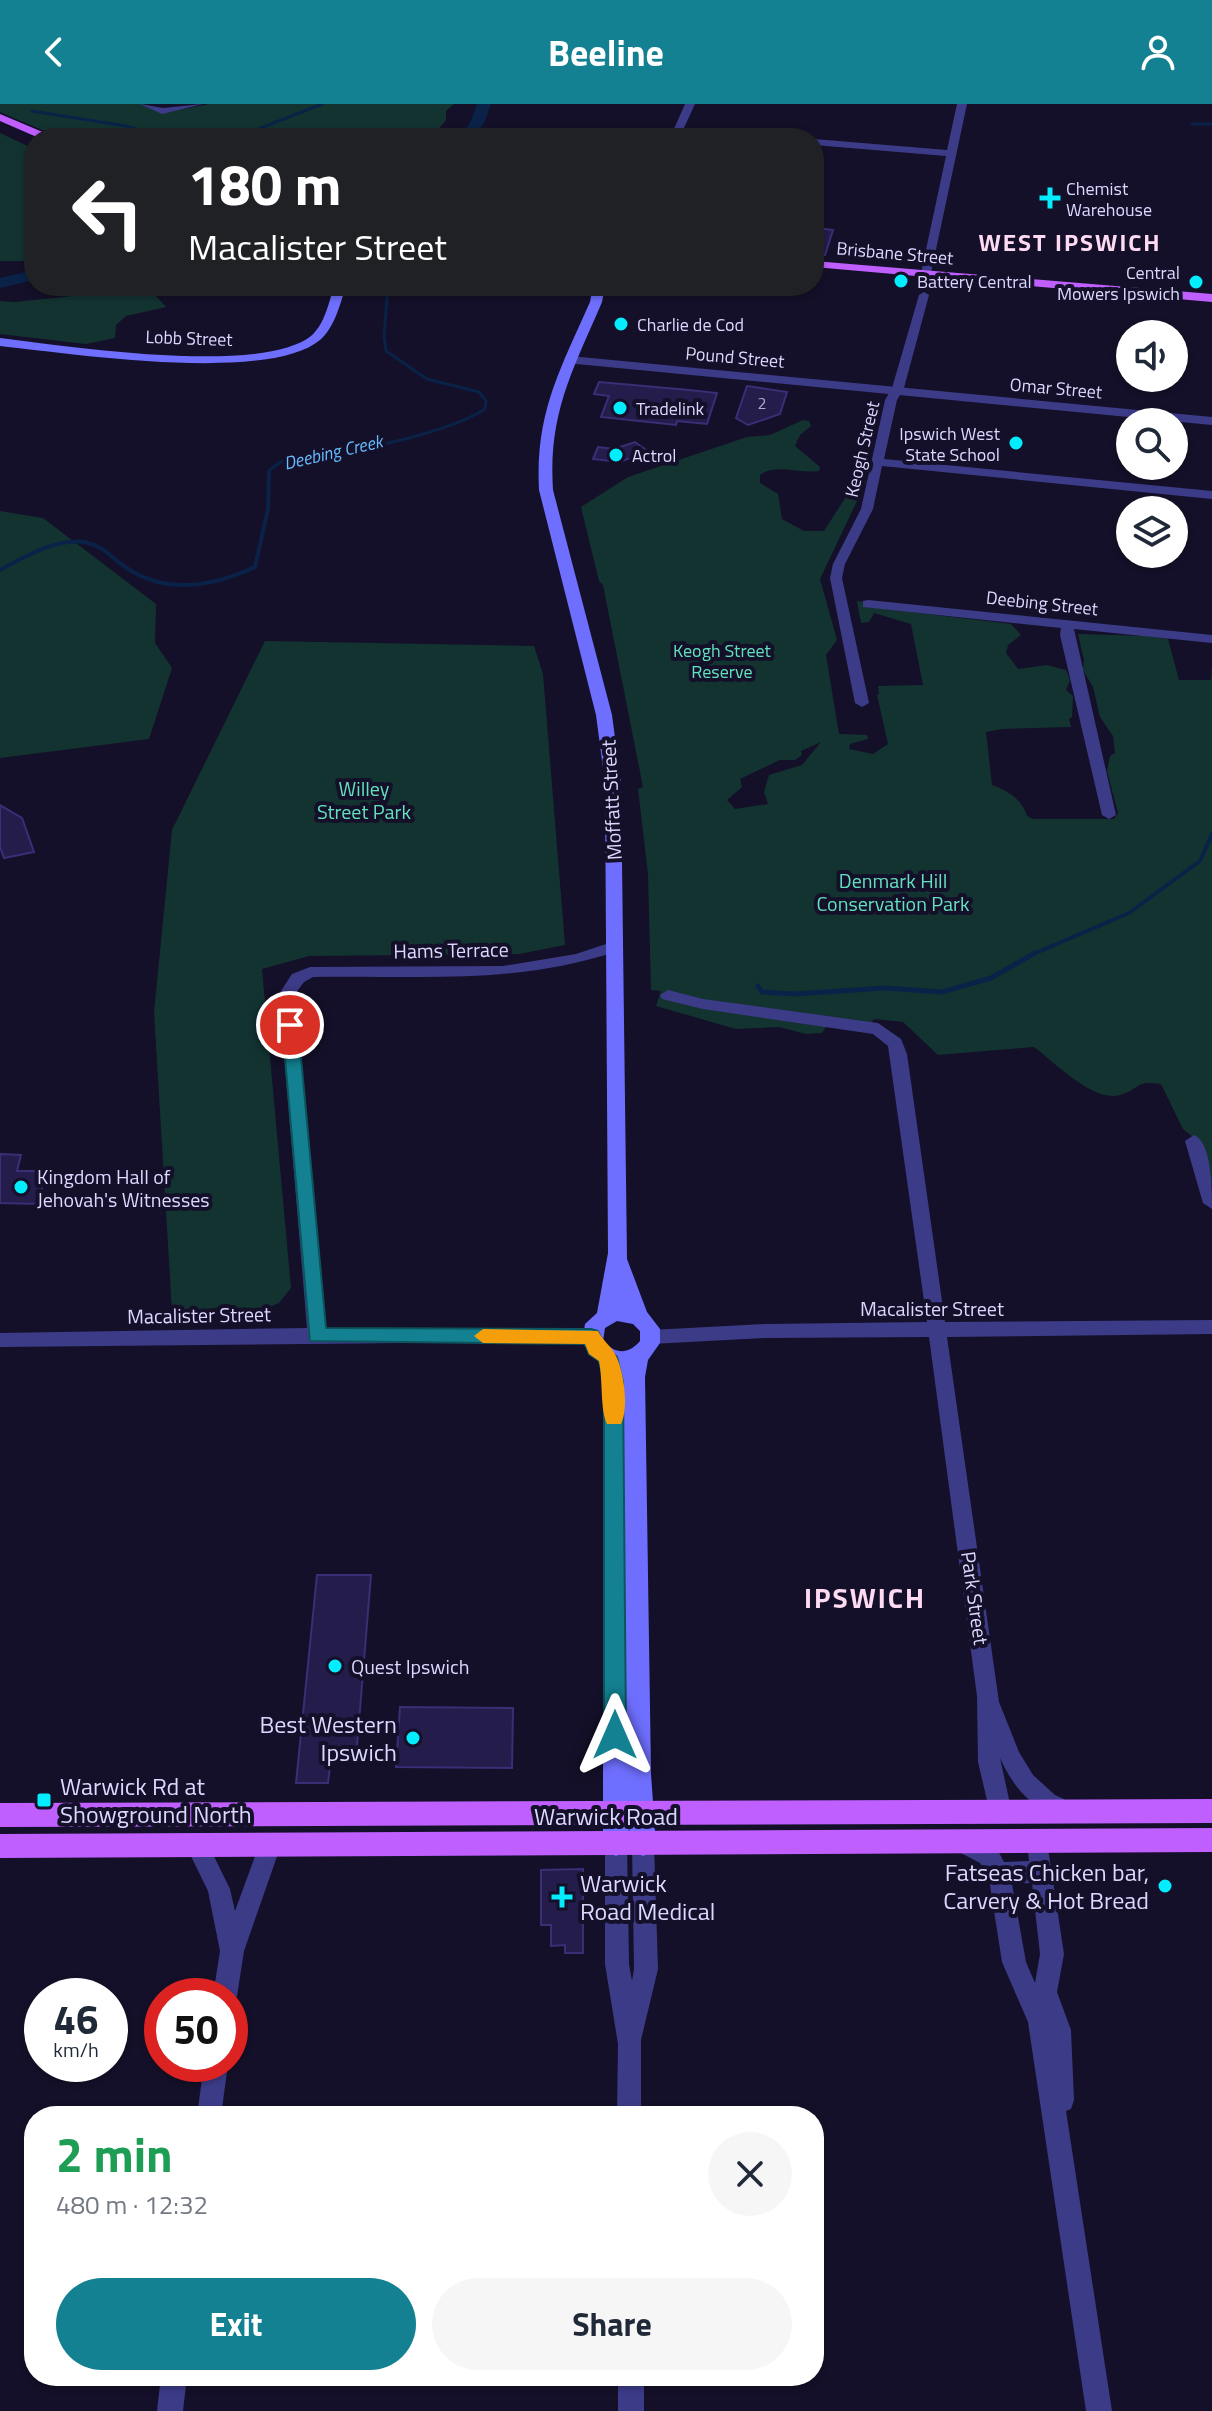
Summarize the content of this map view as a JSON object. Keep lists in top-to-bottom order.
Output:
{
  "streets": {
    "main road": [
      "Brisbane Street",
      "Lobb Street",
      "Moffatt Street",
      "Warwick Road"
    ],
    "street": [
      "Pound Street",
      "Omar Street",
      "Keogh Street",
      "Deebing Street",
      "Hams Terrace",
      "Macalister Street",
      "Park Street"
    ]
  },
  "crossings": [
    ["Pound Street", "Omar Street"],
    ["Pound Street", "Keogh Street"],
    ["Pound Street", "Moffatt Street"],
    ["Omar Street", "Keogh Street"],
    ["Moffatt Street", "Hams Terrace"],
    ["Moffatt Street", "Macalister Street"],
    ["Hams Terrace", "Macalister Street"],
    ["Macalister Street", "Park Street"],
    ["Park Street", "Warwick Road"]
  ],
  "districts": ["WEST IPSWICH", "IPSWICH"],
  "water": ["Deebing Creek"],
  "parks": ["Keogh Street Reserve", "Willey Street Park", "Denmark Hill Conservation Park"],
  "places": {
    "health": ["Chemist Warehouse", "Warwick Road Medical"],
    "other": [
      "Battery Central",
      "Central Mowers Ipswich",
      "Charlie de Cod",
      "Tradelink",
      "Ipswich West State School",
      "Actrol",
      "Kingdom Hall of Jehovah's Witnesses",
      "Quest Ipswich",
      "Best Western Ipswich",
      "Fatseas Chicken bar, Carvery & Hot Bread"
    ],
    "transit": ["Warwick Rd at Showground North"]
  },
  "house_numbers": ["2"],
  "page": {
    "header": "Beeline",
    "turn": ["180 m", "Macalister Street"],
    "speed": "46 km/h",
    "limit": "50",
    "heading": ["2 min", "480 m · 12:32"],
    "buttons": ["Exit", "Share"]
  }
}
